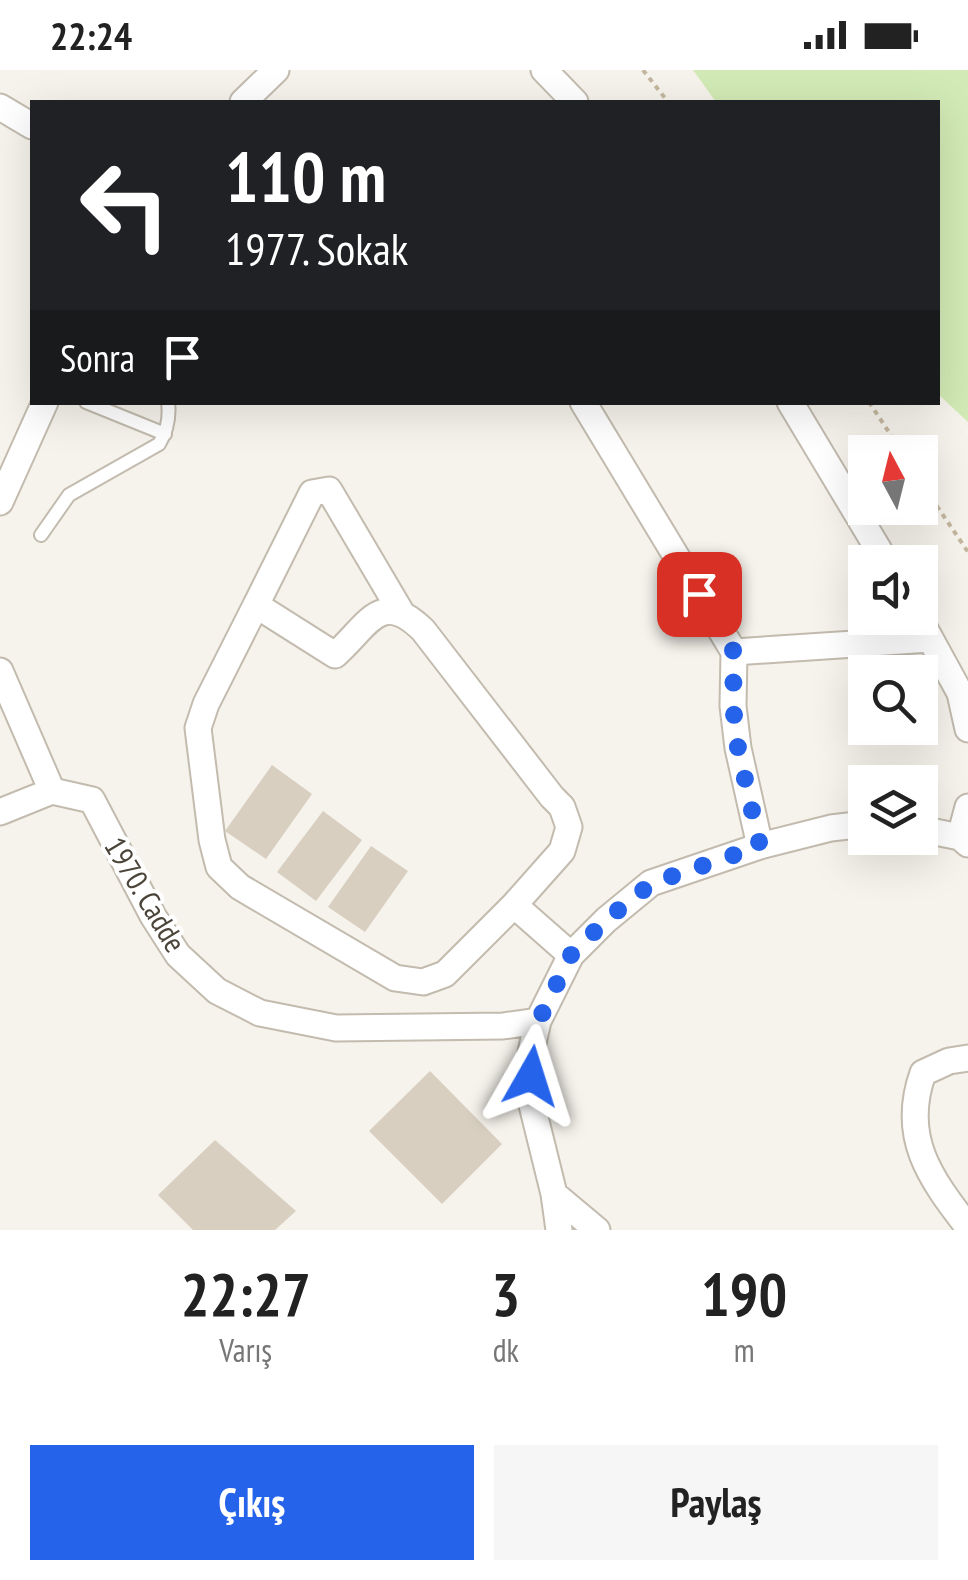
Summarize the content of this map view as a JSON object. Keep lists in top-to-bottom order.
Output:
{
  "streets": {
    "street": ["1970. Cadde"]
  },
  "north": "top",
  "page": {
    "status": "22:24",
    "turn": ["110 m", "1977. Sokak"],
    "then": "Sonra",
    "eta": [
      "22:27",
      "Varış",
      "3",
      "dk",
      "190",
      "m"
    ],
    "buttons": ["Çıkış", "Paylaş"]
  }
}
